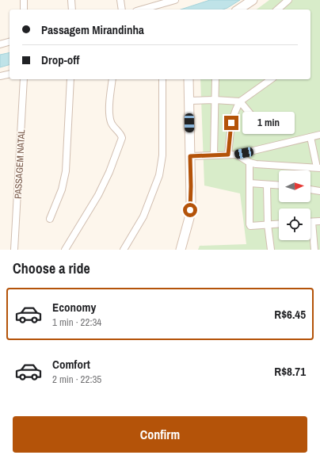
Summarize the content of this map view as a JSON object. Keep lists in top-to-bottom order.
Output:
{
  "streets": {
    "street": ["PASSAGEM NATAL"]
  },
  "north": "right",
  "page": {
    "banner": ["Passagem Mirandinha", "Drop-off"],
    "bubble": "1 min",
    "heading": "Choose a ride",
    "list": [
      {
        "name": "Economy",
        "note": "1 min · 22:34",
        "value": "R$6.45"
      },
      {
        "name": "Comfort",
        "note": "2 min · 22:35",
        "value": "R$8.71"
      }
    ],
    "buttons": "Confirm"
  }
}
